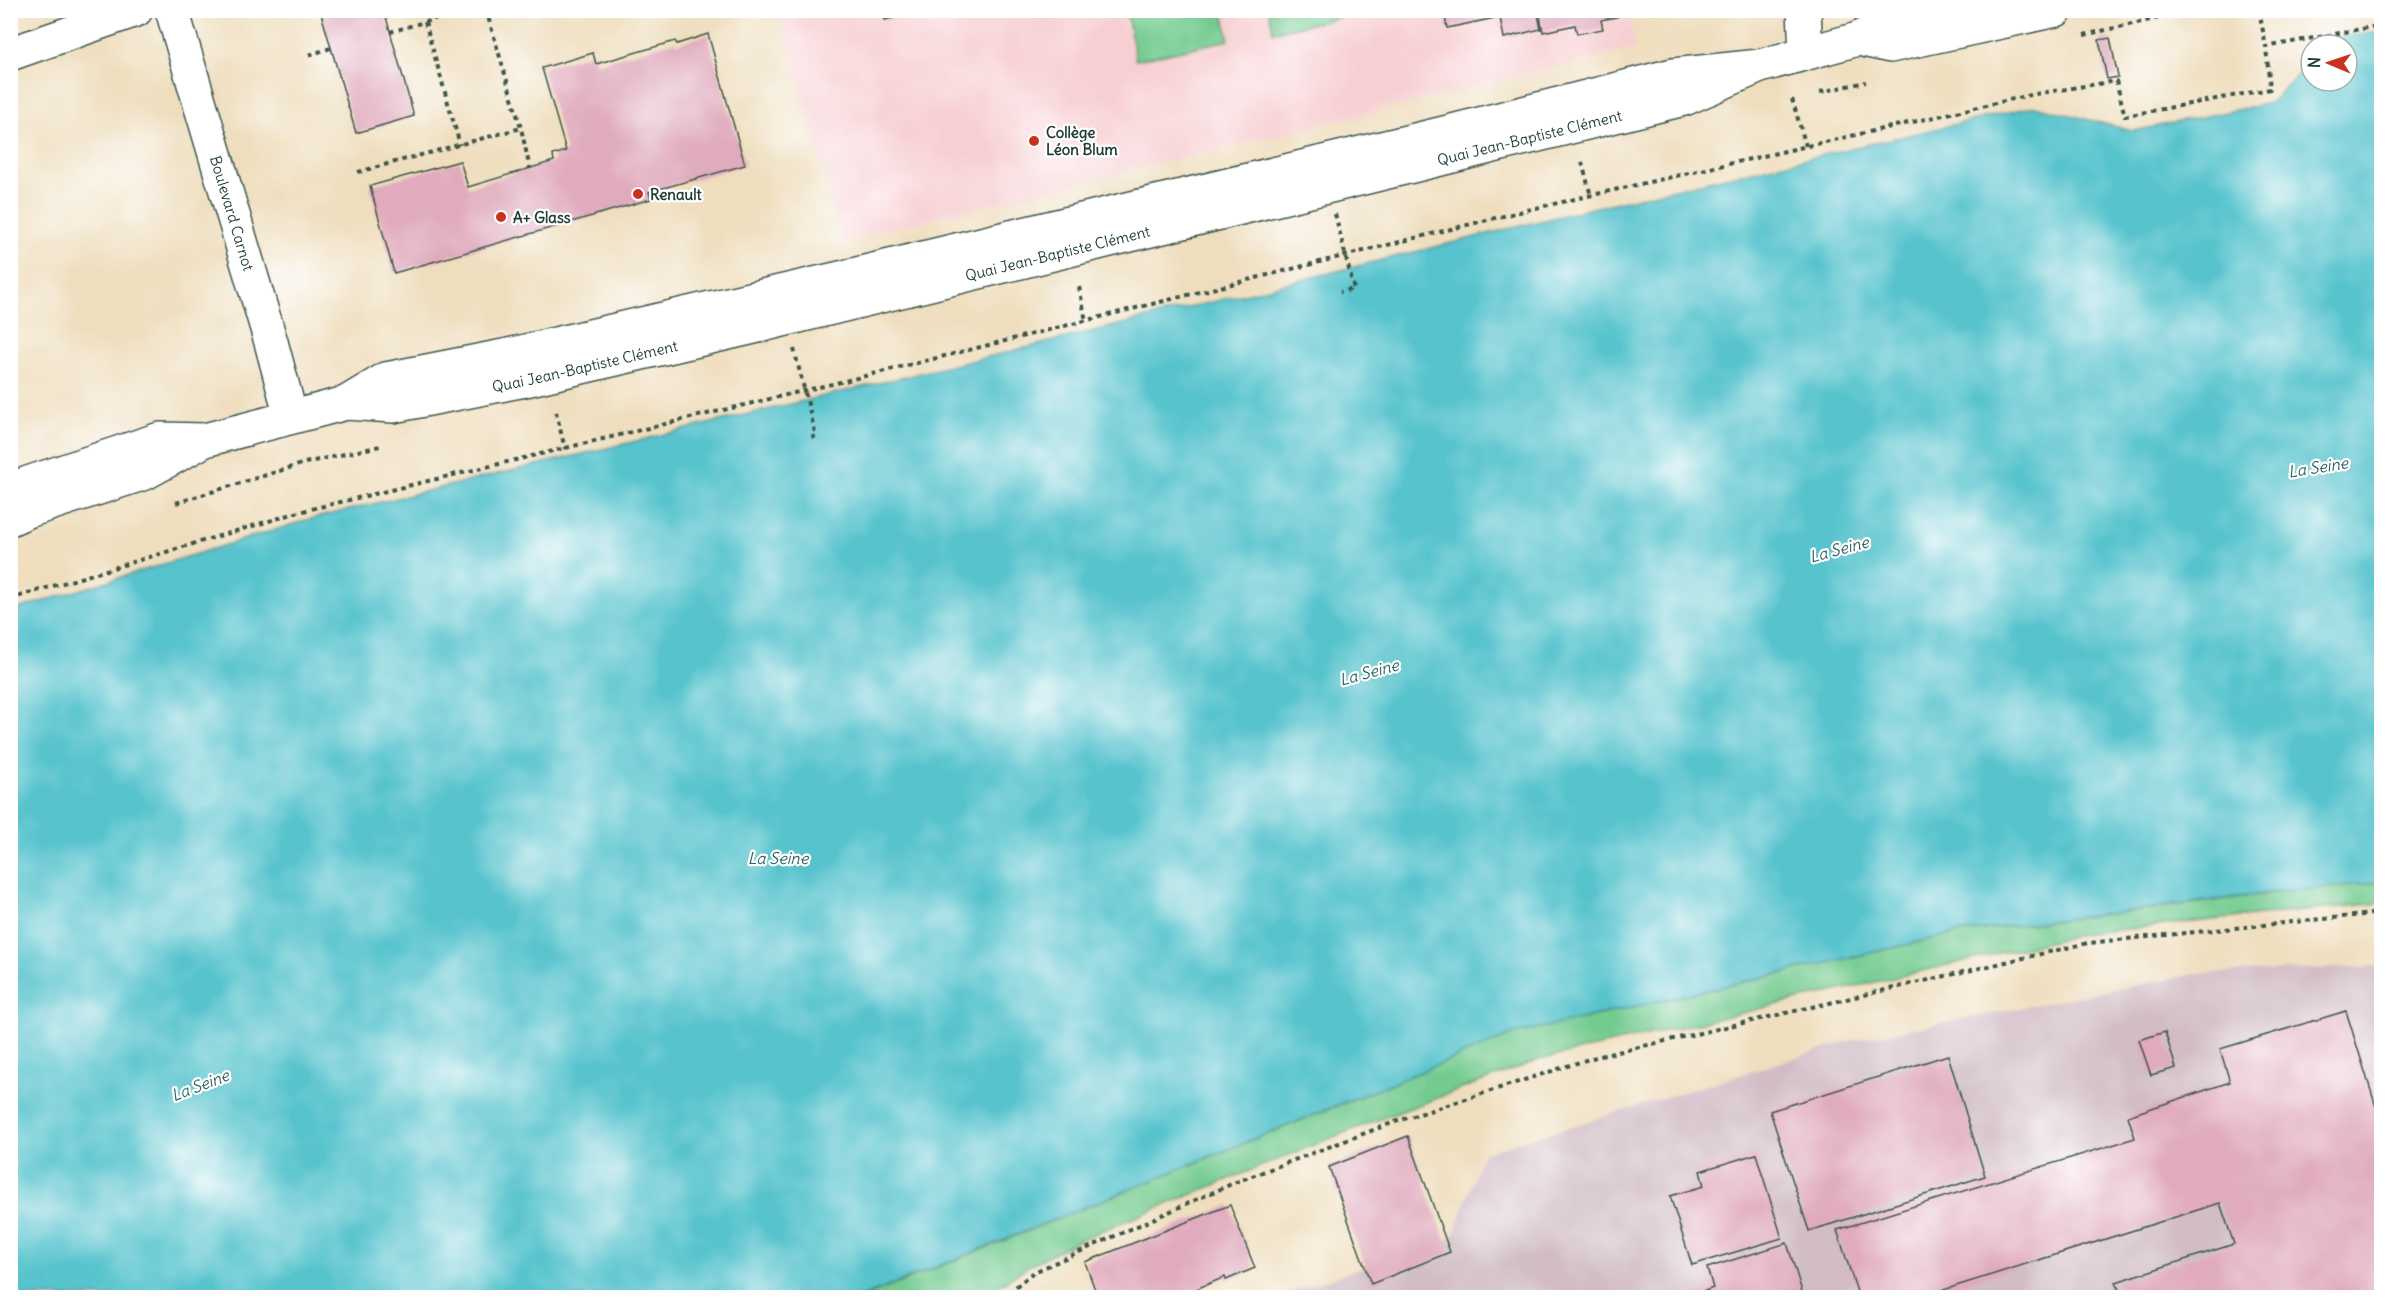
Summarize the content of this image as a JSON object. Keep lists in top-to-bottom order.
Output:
{
  "streets": {
    "main road": ["Quai Jean-Baptiste Clément", "Boulevard Carnot"]
  },
  "crossings": [
    ["Quai Jean-Baptiste Clément", "Boulevard Carnot"]
  ],
  "water": ["La Seine"],
  "places": ["Collège Léon Blum", "Renault", "A+ Glass"],
  "north": "left"
}
